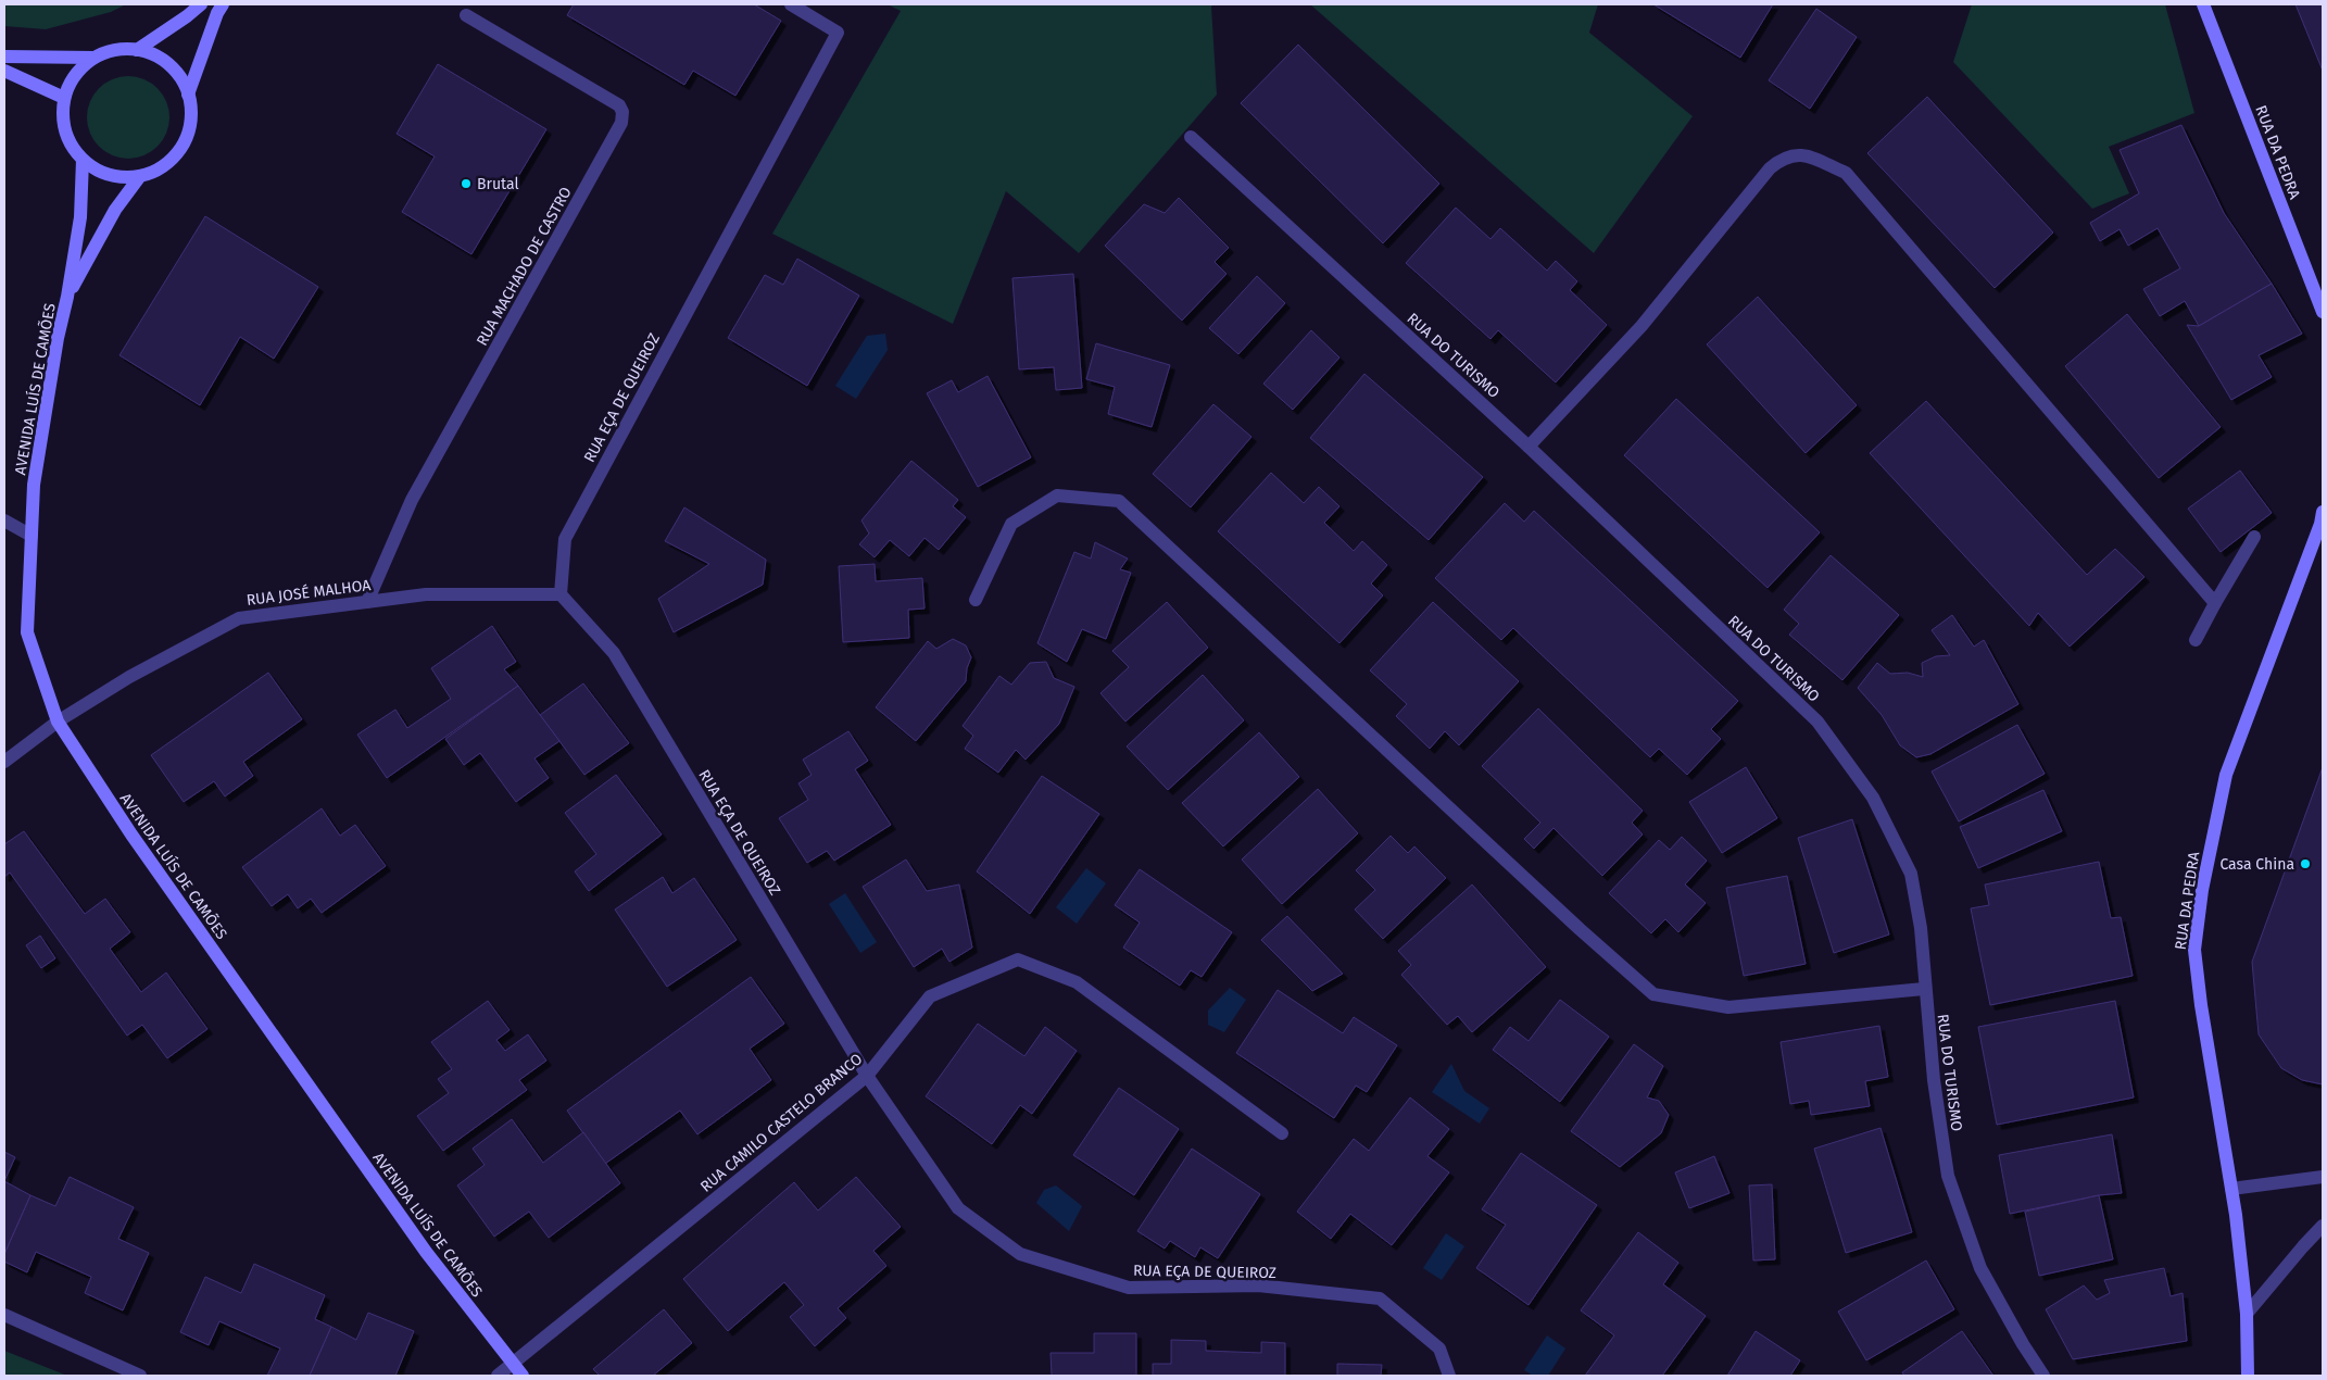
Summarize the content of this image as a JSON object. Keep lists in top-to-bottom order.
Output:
{
  "streets": {
    "street": [
      "RUA DA PEDRA",
      "RUA MACHADO DE CASTRO",
      "RUA DO TURISMO",
      "AVENIDA LUÍS DE CAMÕES",
      "RUA EÇA DE QUEIROZ",
      "RUA JOSÉ MALHOA",
      "RUA CAMILO CASTELO BRANCO"
    ]
  },
  "crossings": [
    ["RUA MACHADO DE CASTRO", "RUA JOSÉ MALHOA"],
    ["AVENIDA LUÍS DE CAMÕES", "RUA JOSÉ MALHOA"],
    ["AVENIDA LUÍS DE CAMÕES", "RUA CAMILO CASTELO BRANCO"],
    ["RUA EÇA DE QUEIROZ", "RUA JOSÉ MALHOA"],
    ["RUA EÇA DE QUEIROZ", "RUA CAMILO CASTELO BRANCO"]
  ],
  "places": ["Brutal", "Casa China"]
}
